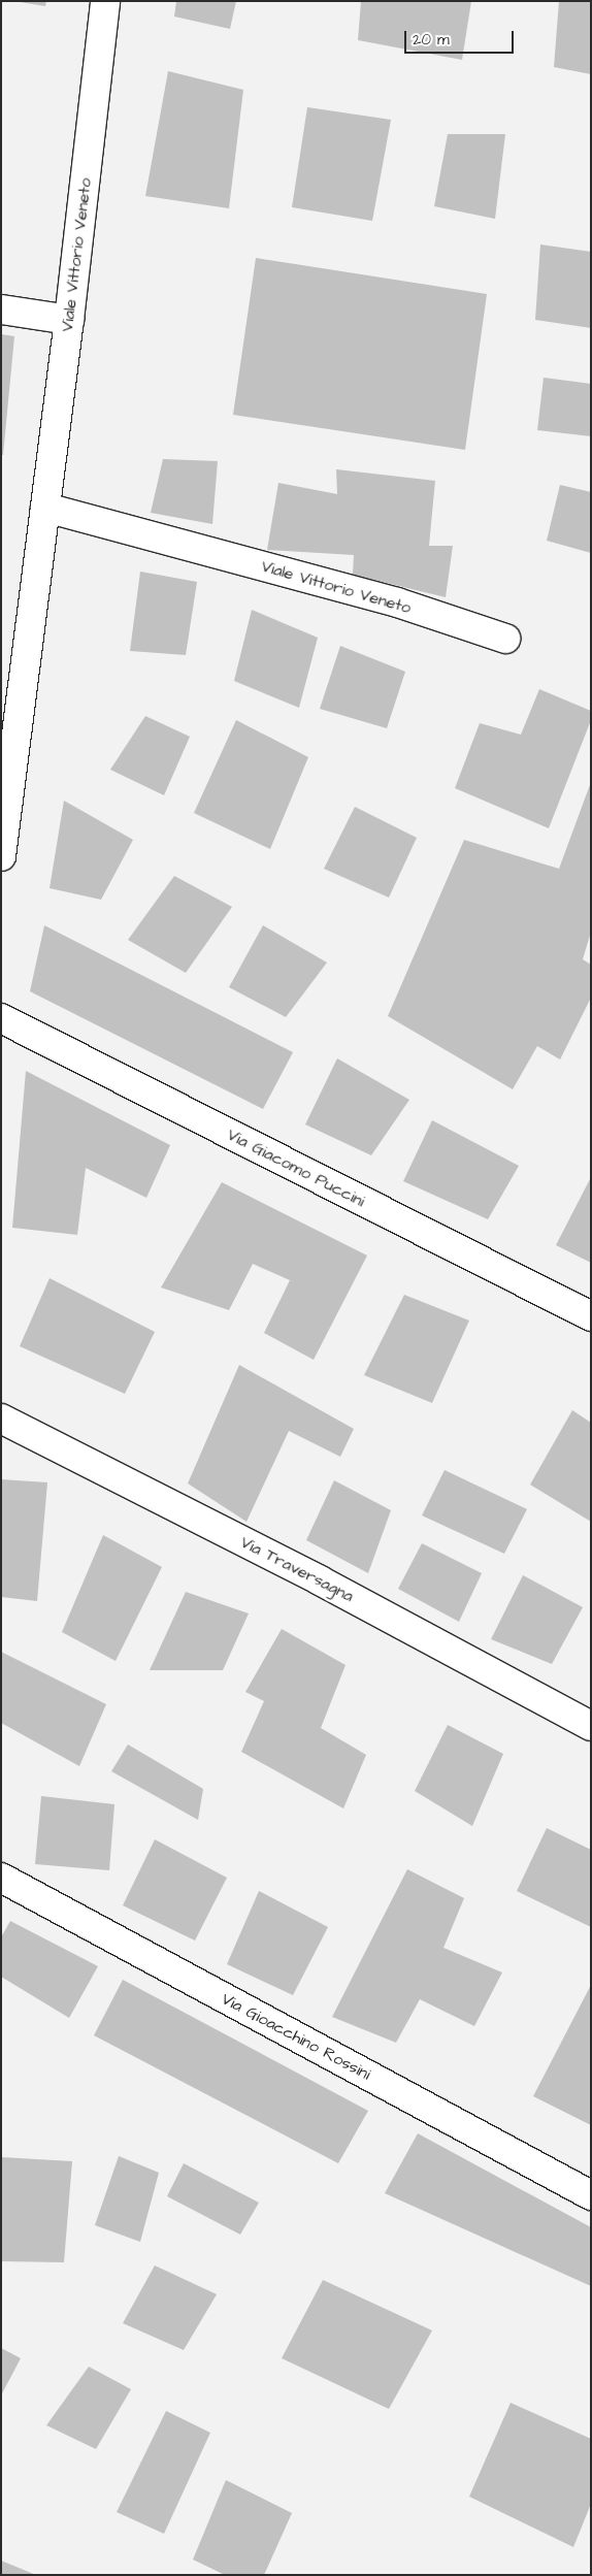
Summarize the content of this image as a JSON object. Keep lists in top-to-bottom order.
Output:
{
  "streets": {
    "street": [
      "Viale Vittorio Veneto",
      "Via Giacomo Puccini",
      "Via Traversagna",
      "Via Gioacchino Rossini"
    ]
  },
  "scale_bar": "20 m"
}
